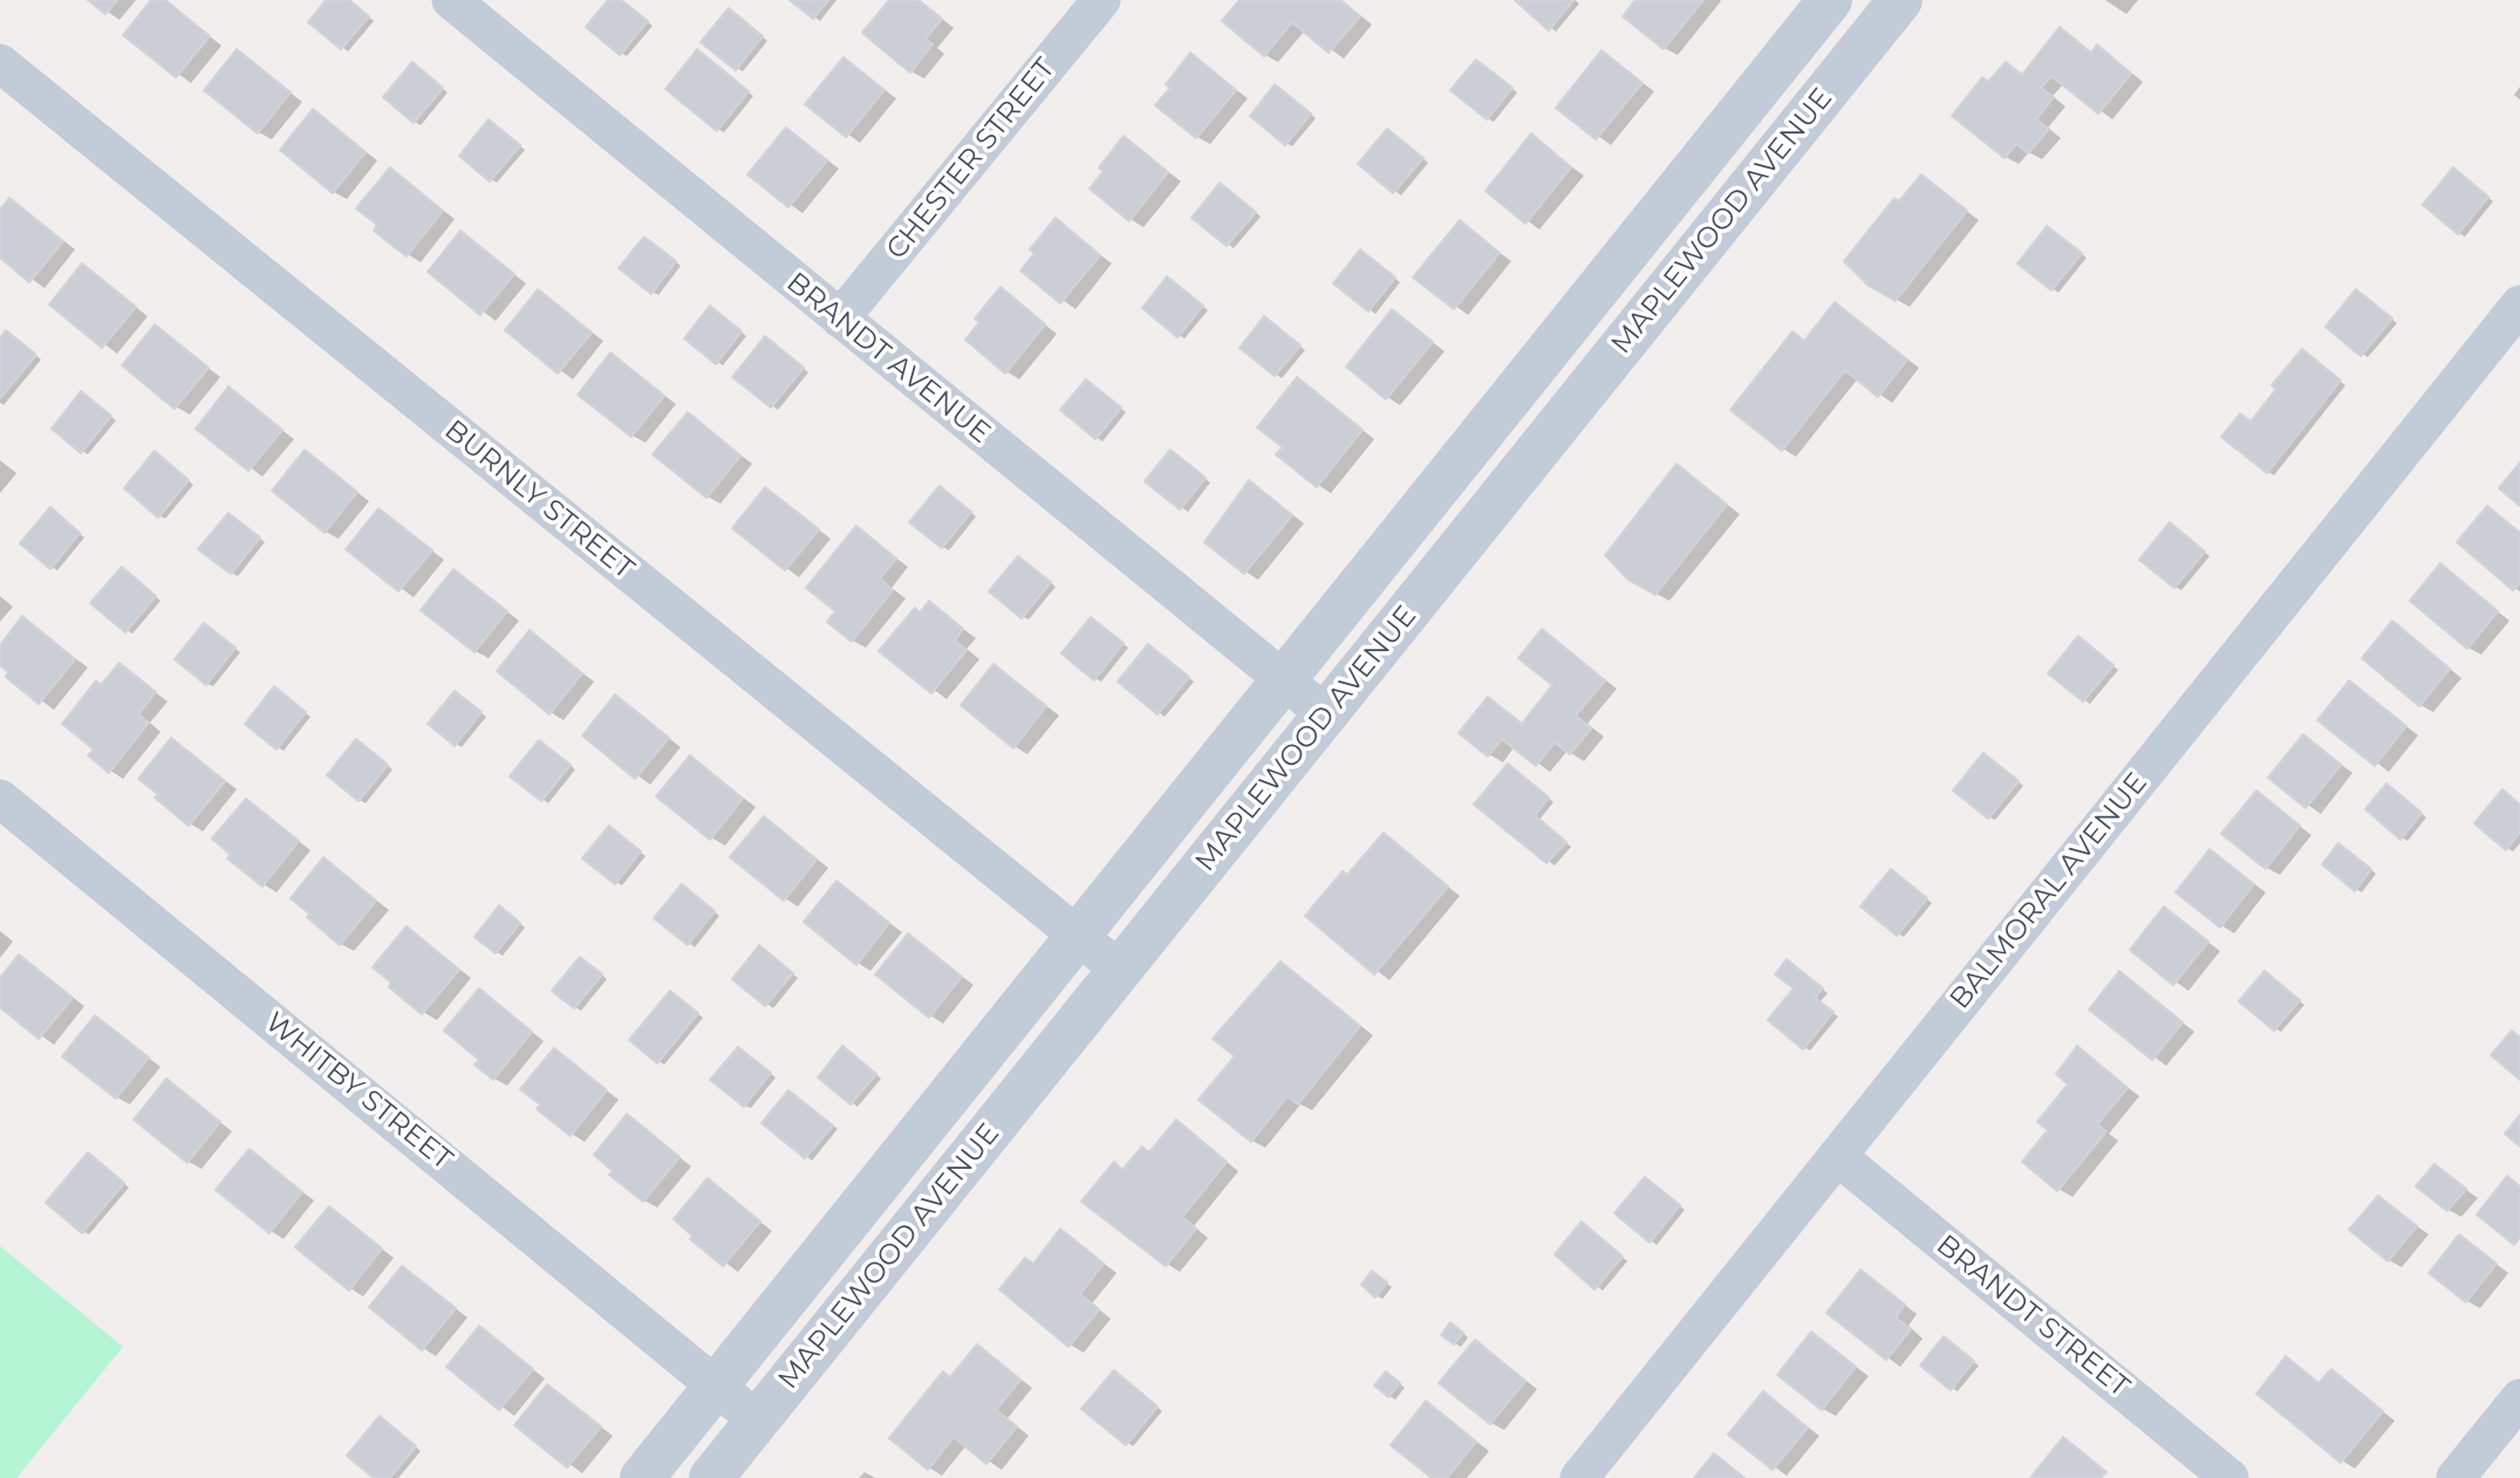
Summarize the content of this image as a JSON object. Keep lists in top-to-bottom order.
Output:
{
  "streets": {
    "street": [
      "CHESTER STREET",
      "MAPLEWOOD AVENUE",
      "BRANDT AVENUE",
      "BURNLY STREET",
      "BALMORAL AVENUE",
      "WHITBY STREET",
      "BRANDT STREET"
    ]
  },
  "crossings": [
    ["CHESTER STREET", "BRANDT AVENUE"],
    ["MAPLEWOOD AVENUE", "BRANDT AVENUE"],
    ["MAPLEWOOD AVENUE", "BURNLY STREET"],
    ["MAPLEWOOD AVENUE", "WHITBY STREET"],
    ["BALMORAL AVENUE", "BRANDT STREET"]
  ]
}
